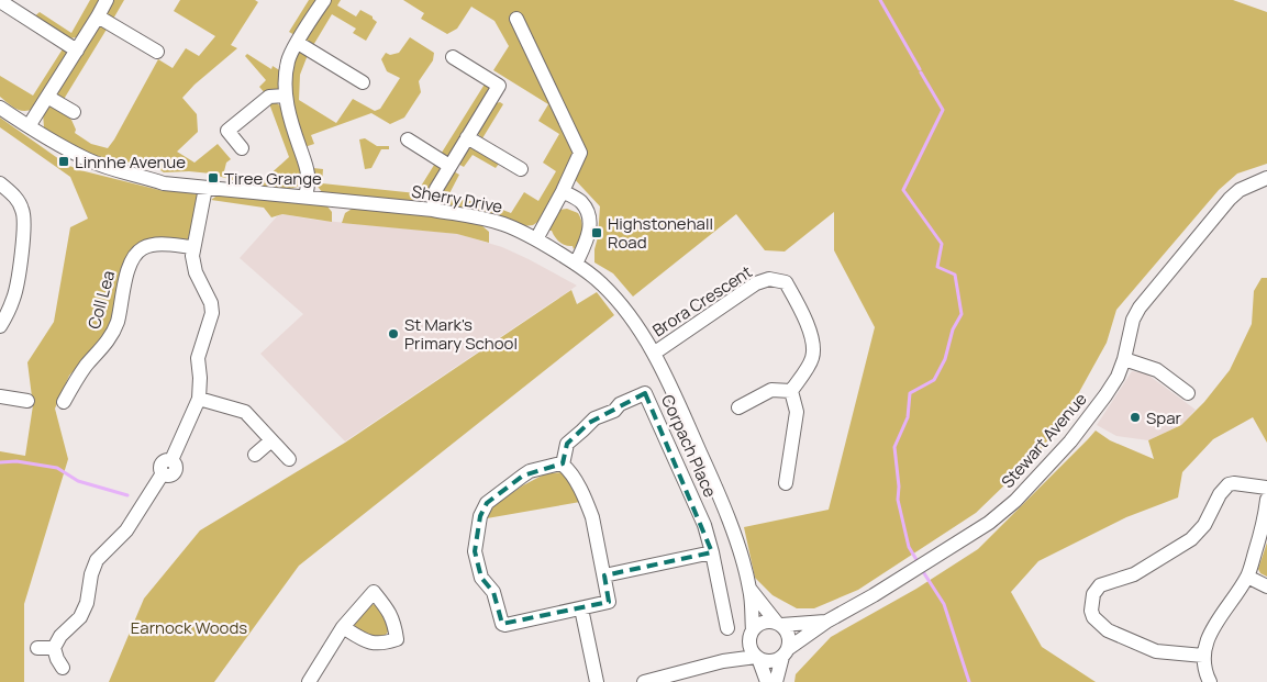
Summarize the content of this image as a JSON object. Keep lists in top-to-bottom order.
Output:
{
  "streets": {
    "street": [
      "Sherry Drive",
      "Coll Lea",
      "Brora Crescent",
      "Stewart Avenue",
      "Corpach Place"
    ]
  },
  "crossings": [
    ["Sherry Drive", "Brora Crescent"],
    ["Sherry Drive", "Stewart Avenue"]
  ],
  "parks": ["Earnock Woods"],
  "places": {
    "transit": ["Linnhe Avenue", "Tiree Grange", "Highstonehall Road"],
    "other": ["St Mark's Primary School", "Spar"]
  }
}
